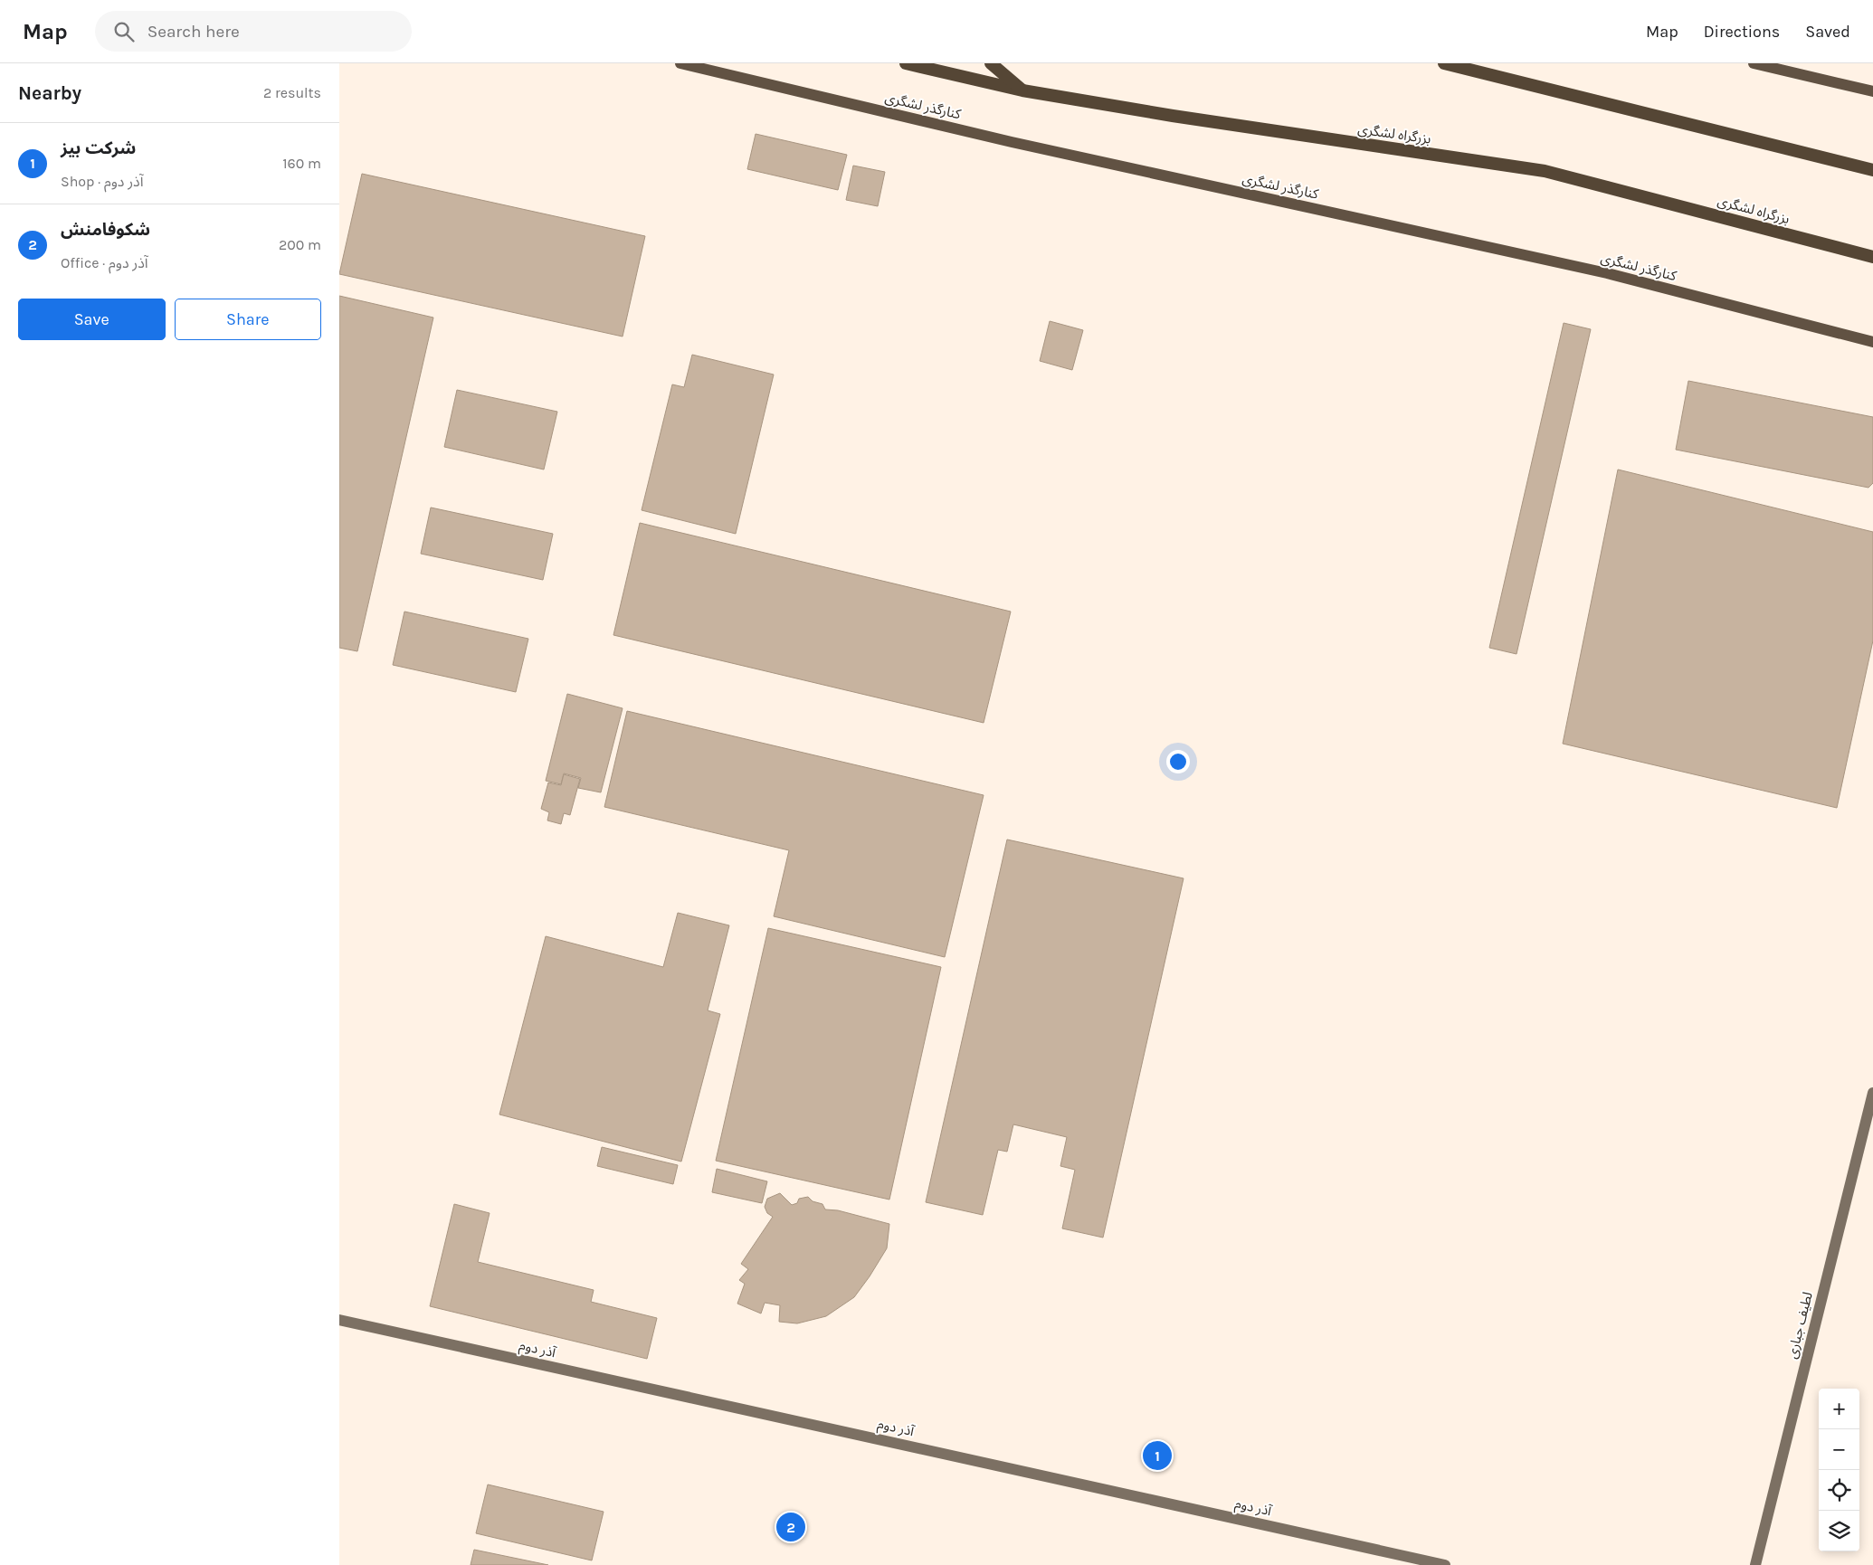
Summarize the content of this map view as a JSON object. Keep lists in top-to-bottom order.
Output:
{
  "streets": {
    "highway": ["بزرگراه لشگری"],
    "main road": ["کنارگذر لشگری", "لطیف جباری", "آذر دوم"]
  },
  "page": {
    "header": "Map",
    "search": "Search here",
    "nav": ["Map", "Directions", "Saved"],
    "heading": ["Nearby", "2 results"],
    "list": [
      {
        "mark": "1",
        "name": "شرکت بیز",
        "note": "Shop · آذر دوم",
        "value": "160 m"
      },
      {
        "mark": "2",
        "name": "شکوفامنش",
        "note": "Office · آذر دوم",
        "value": "200 m"
      }
    ],
    "buttons": ["Save", "Share"],
    "map_buttons": ["+", "−"],
    "pins": ["1", "2"]
  }
}
